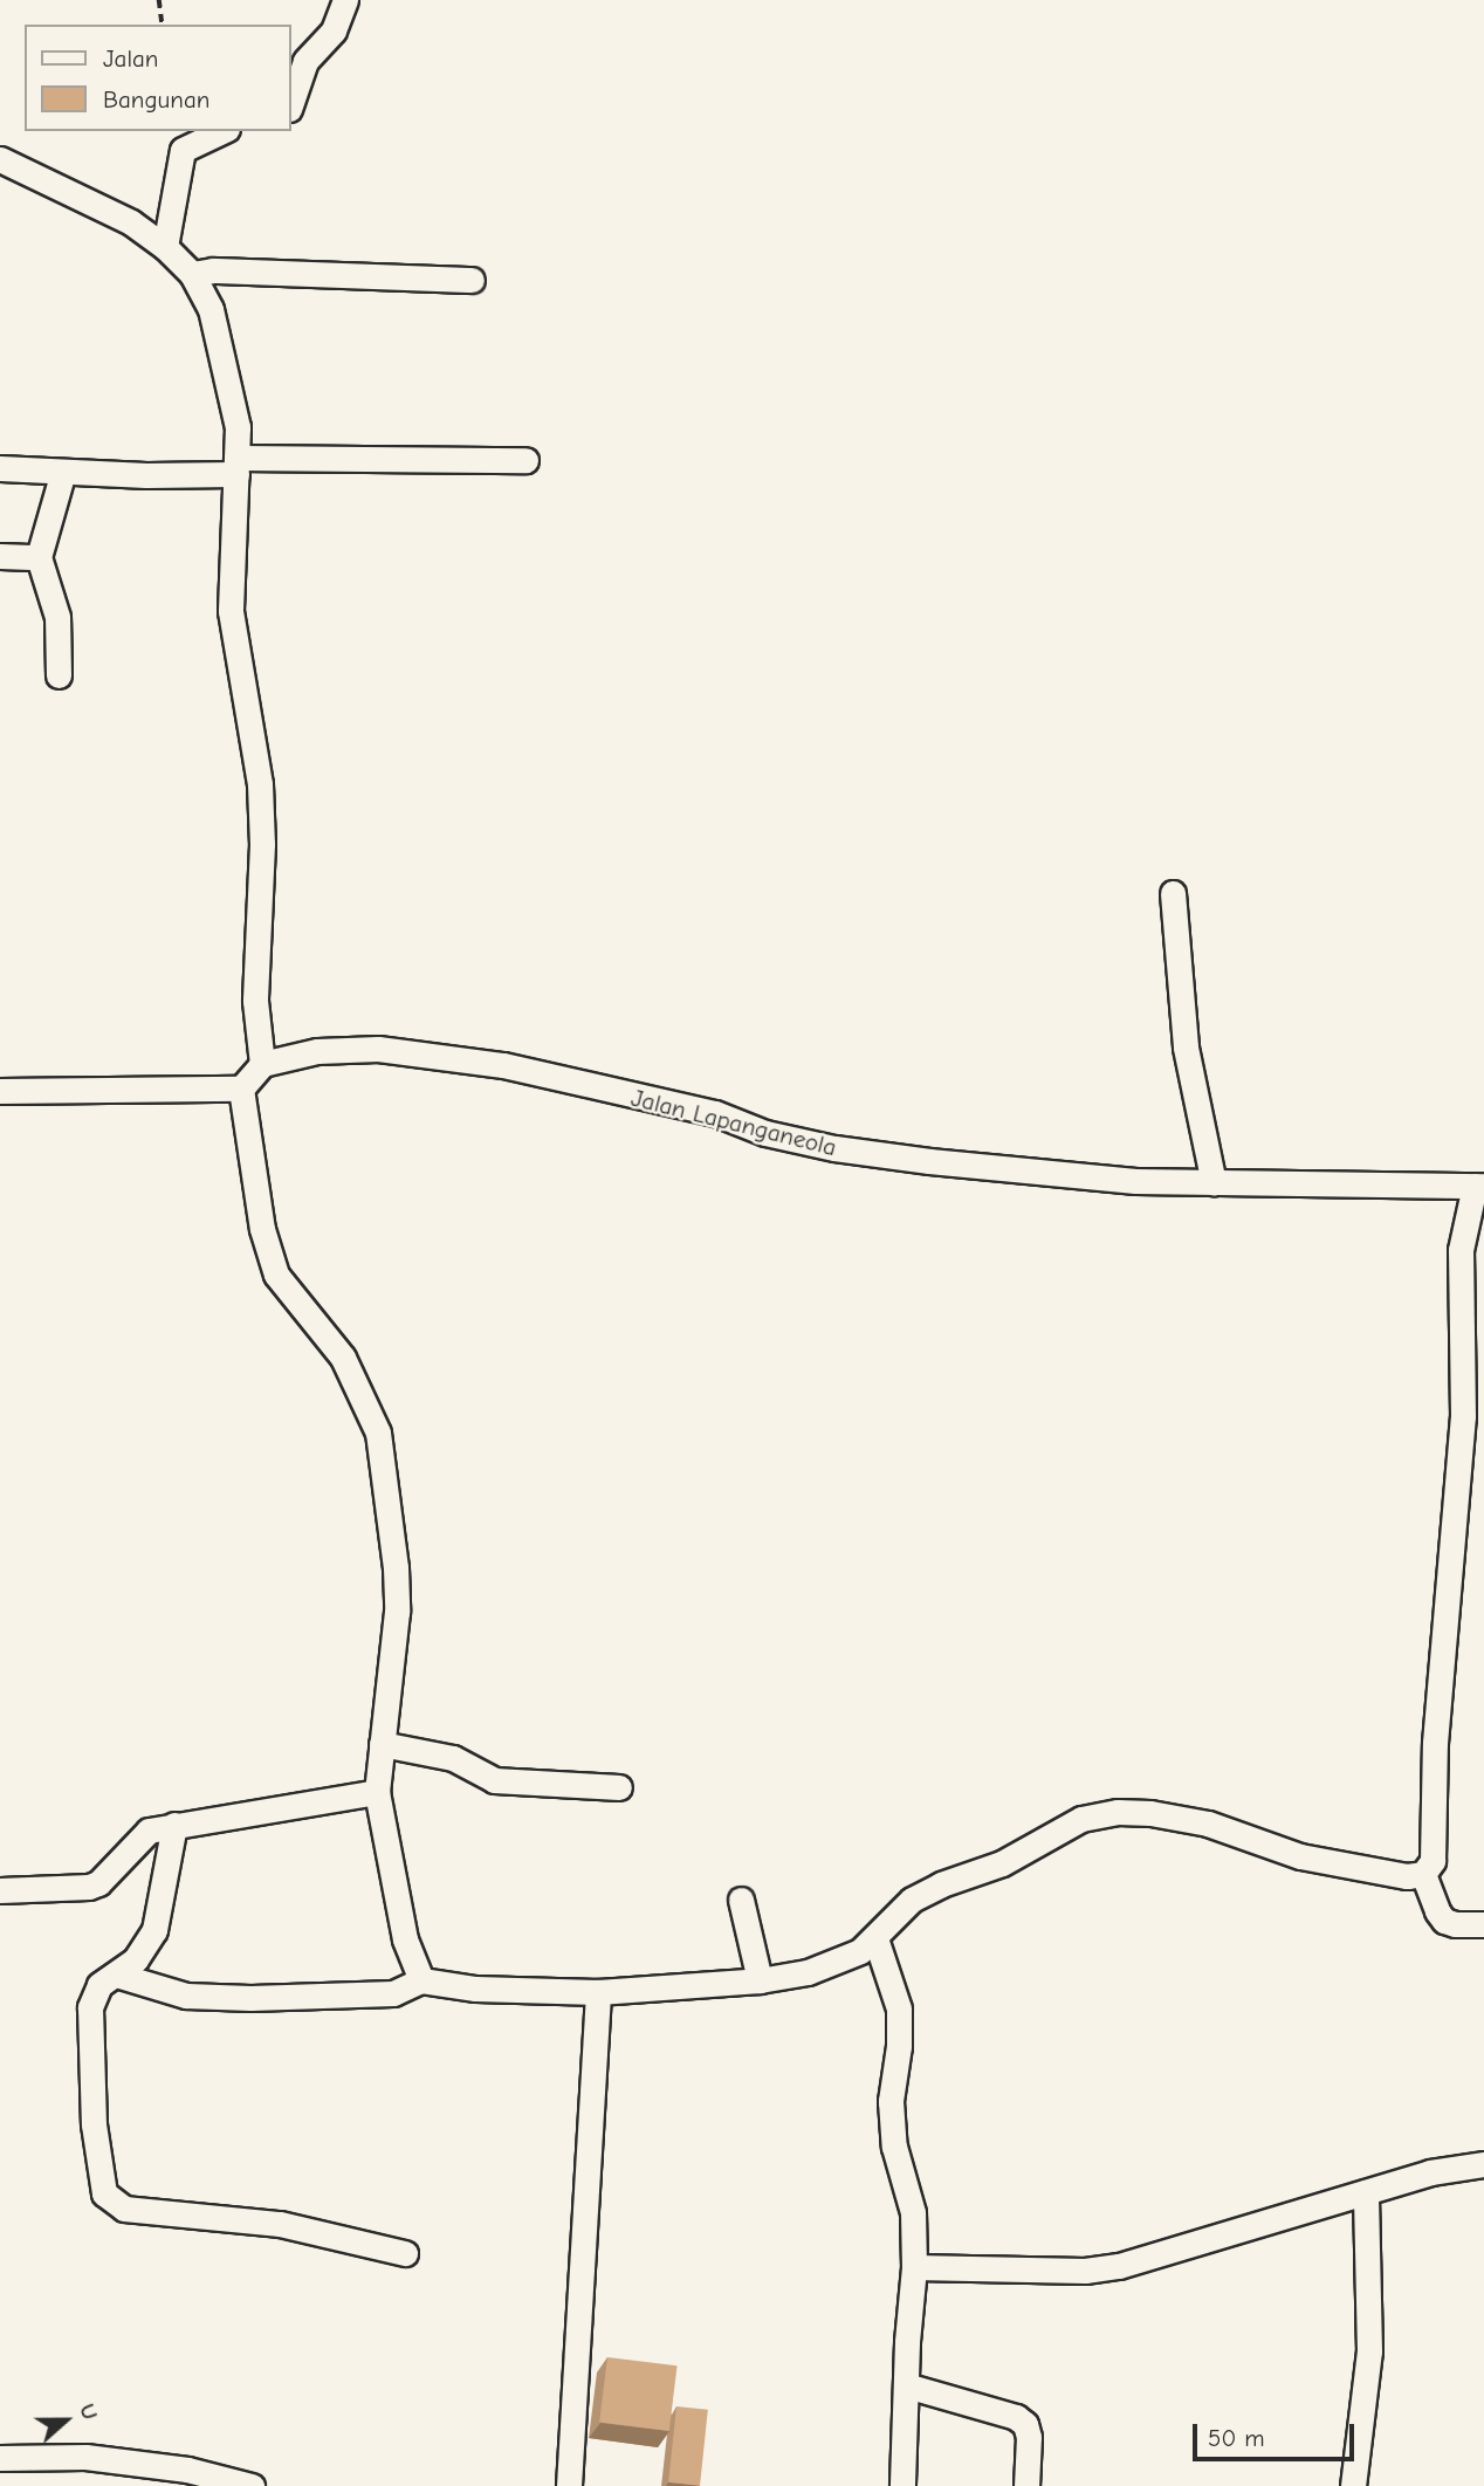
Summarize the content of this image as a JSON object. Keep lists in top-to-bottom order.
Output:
{
  "streets": {
    "street": ["Jalan Lapanganeola"]
  },
  "legend": ["Jalan", "Bangunan"],
  "scale_bar": "50 m",
  "north": "right"
}
